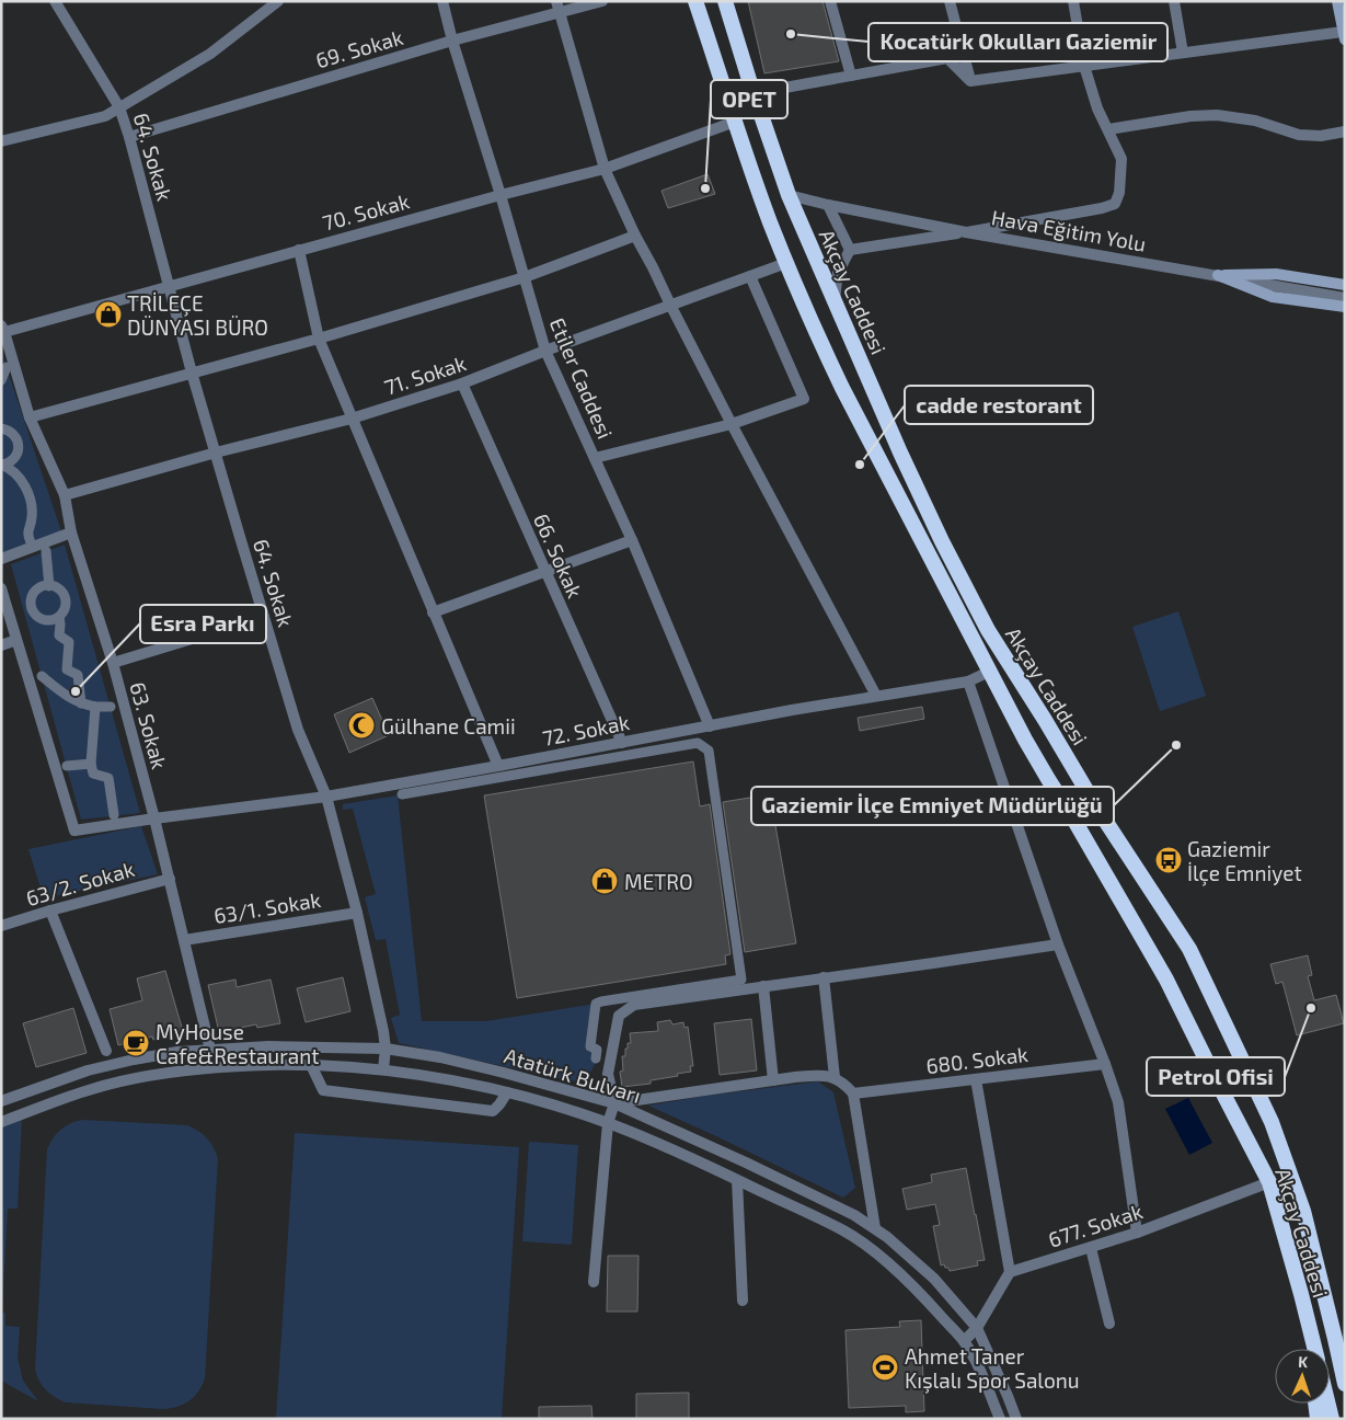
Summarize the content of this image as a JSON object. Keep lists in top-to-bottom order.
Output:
{
  "streets": {
    "highway": ["Akçay Caddesi"],
    "street": [
      "69. Sokak",
      "64. Sokak",
      "70. Sokak",
      "Hava Eğitim Yolu",
      "71. Sokak",
      "Etiler Caddesi",
      "66. Sokak",
      "63. Sokak",
      "72. Sokak",
      "63/2. Sokak",
      "63/1. Sokak",
      "680. Sokak",
      "Atatürk Bulvarı",
      "677. Sokak"
    ]
  },
  "crossings": [
    ["69. Sokak", "64. Sokak"],
    ["69. Sokak", "Etiler Caddesi"],
    ["64. Sokak", "70. Sokak"],
    ["64. Sokak", "71. Sokak"],
    ["64. Sokak", "72. Sokak"],
    ["64. Sokak", "63/1. Sokak"],
    ["64. Sokak", "Atatürk Bulvarı"],
    ["70. Sokak", "Akçay Caddesi"],
    ["70. Sokak", "Etiler Caddesi"],
    ["70. Sokak", "63. Sokak"],
    ["Hava Eğitim Yolu", "Akçay Caddesi"],
    ["Akçay Caddesi", "71. Sokak"],
    ["Akçay Caddesi", "72. Sokak"],
    ["Akçay Caddesi", "677. Sokak"],
    ["71. Sokak", "Etiler Caddesi"],
    ["71. Sokak", "66. Sokak"],
    ["71. Sokak", "63. Sokak"],
    ["Etiler Caddesi", "72. Sokak"],
    ["66. Sokak", "72. Sokak"],
    ["63. Sokak", "72. Sokak"],
    ["63. Sokak", "63/2. Sokak"],
    ["63. Sokak", "63/1. Sokak"],
    ["63. Sokak", "Atatürk Bulvarı"]
  ],
  "places": {
    "other": [
      "Kocatürk Okulları Gaziemir",
      "OPET",
      "cadde restorant",
      "Esra Parkı",
      "Gaziemir İlçe Emniyet Müdürlüğü",
      "Petrol Ofisi"
    ],
    "shop": ["TRİLEÇE DÜNYASI BÜRO", "METRO"],
    "mosque": ["Gülhane Camii"],
    "bus stop": ["Gaziemir İlçe Emniyet"],
    "cafe": ["MyHouse Cafe&Restaurant"],
    "sports": ["Ahmet Taner Kışlalı Spor Salonu"]
  },
  "north": "top"
}
